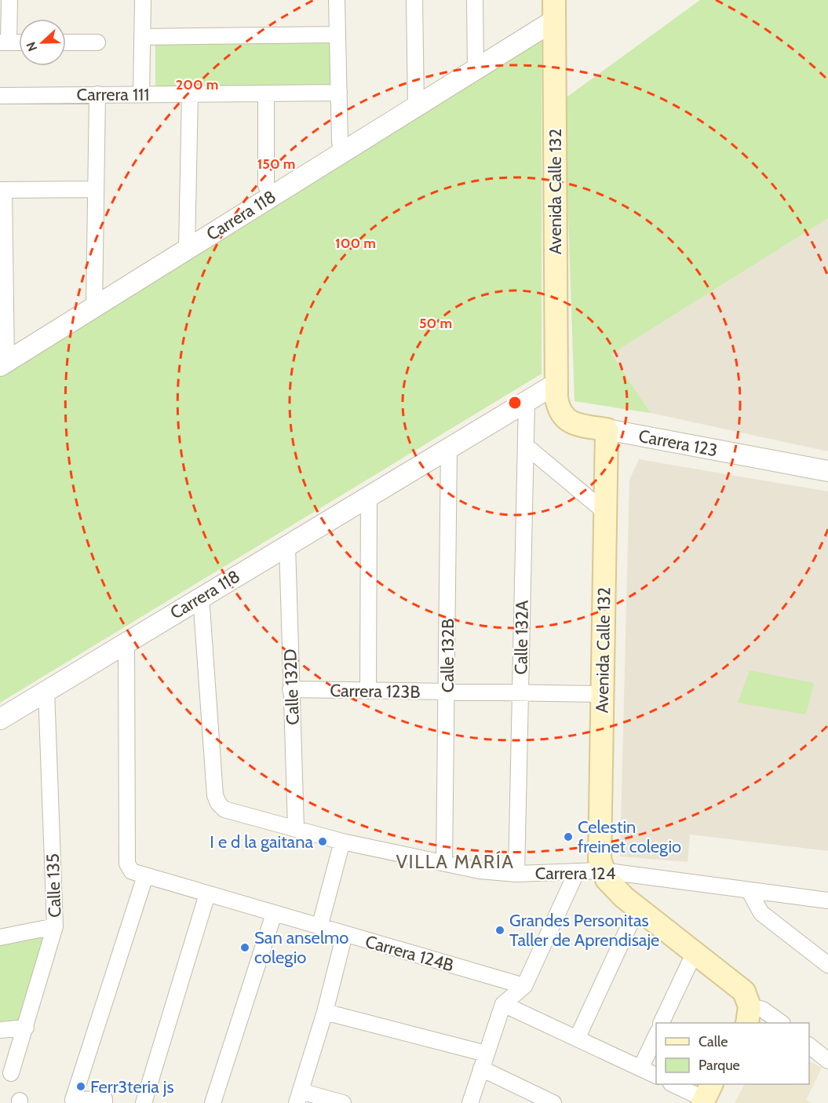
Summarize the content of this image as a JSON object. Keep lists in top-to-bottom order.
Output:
{
  "streets": {
    "main road": ["Avenida Calle 132", "Carrera 123"],
    "street": [
      "Carrera 111",
      "Carrera 118",
      "Calle 132A",
      "Calle 132B",
      "Calle 132D",
      "Carrera 123B",
      "Carrera 124",
      "Calle 135",
      "Carrera 124B"
    ]
  },
  "crossings": [
    ["Avenida Calle 132", "Carrera 118"],
    ["Avenida Calle 132", "Carrera 123"],
    ["Avenida Calle 132", "Carrera 123B"],
    ["Avenida Calle 132", "Carrera 124"],
    ["Carrera 118", "Carrera 123"],
    ["Carrera 118", "Calle 132A"],
    ["Carrera 118", "Calle 132B"],
    ["Carrera 118", "Calle 132D"],
    ["Carrera 118", "Carrera 124"],
    ["Carrera 118", "Calle 135"],
    ["Calle 132A", "Carrera 123B"],
    ["Calle 132A", "Carrera 124"],
    ["Calle 132B", "Carrera 123B"],
    ["Calle 132B", "Carrera 124"],
    ["Calle 132D", "Carrera 123B"],
    ["Calle 132D", "Carrera 124"]
  ],
  "districts": ["VILLA MARÍA"],
  "places": [
    "Celestin freinet colegio",
    "I e d la gaitana",
    "Grandes Personitas Taller de Aprendisaje",
    "San anselmo colegio",
    "Ferr3teria js"
  ],
  "legend": ["Calle", "Parque"],
  "north": "left",
  "rings": [
    "200 m",
    "150 m",
    "100 m",
    "50 m"
  ]
}
